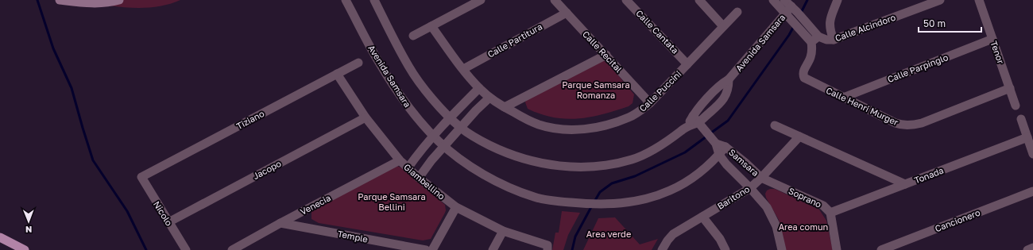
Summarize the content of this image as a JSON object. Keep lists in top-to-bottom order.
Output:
{
  "streets": {
    "street": [
      "Calle Alcindoro",
      "Calle Cantata",
      "Calle Partitura",
      "Avenida Samsara",
      "Calle Recital",
      "Tenor",
      "Calle Parpinglo",
      "Calle Puccini",
      "Calle Henri Murger",
      "Tiziano",
      "Samsara",
      "Jacopo",
      "Tonada",
      "Giambellino",
      "Baritono",
      "Soprano",
      "Venecia",
      "Nicolo",
      "Cancionero",
      "Temple"
    ]
  },
  "crossings": [
    ["Calle Alcindoro", "Calle Henri Murger"],
    ["Calle Cantata", "Calle Puccini"],
    ["Calle Partitura", "Calle Recital"],
    ["Calle Partitura", "Calle Puccini"],
    ["Avenida Samsara", "Samsara"],
    ["Calle Recital", "Calle Puccini"],
    ["Tenor", "Calle Parpinglo"],
    ["Tenor", "Calle Henri Murger"],
    ["Calle Parpinglo", "Calle Henri Murger"],
    ["Tiziano", "Giambellino"],
    ["Tiziano", "Nicolo"],
    ["Samsara", "Baritono"],
    ["Samsara", "Soprano"],
    ["Jacopo", "Giambellino"],
    ["Jacopo", "Nicolo"],
    ["Tonada", "Soprano"],
    ["Giambellino", "Venecia"],
    ["Baritono", "Soprano"],
    ["Venecia", "Temple"]
  ],
  "parks": [
    "Parque Samsara Romanza",
    "Parque Samsara Bellini",
    "Area comun",
    "Area verde"
  ],
  "scale_bar": "50 m",
  "north": "bottom"
}
